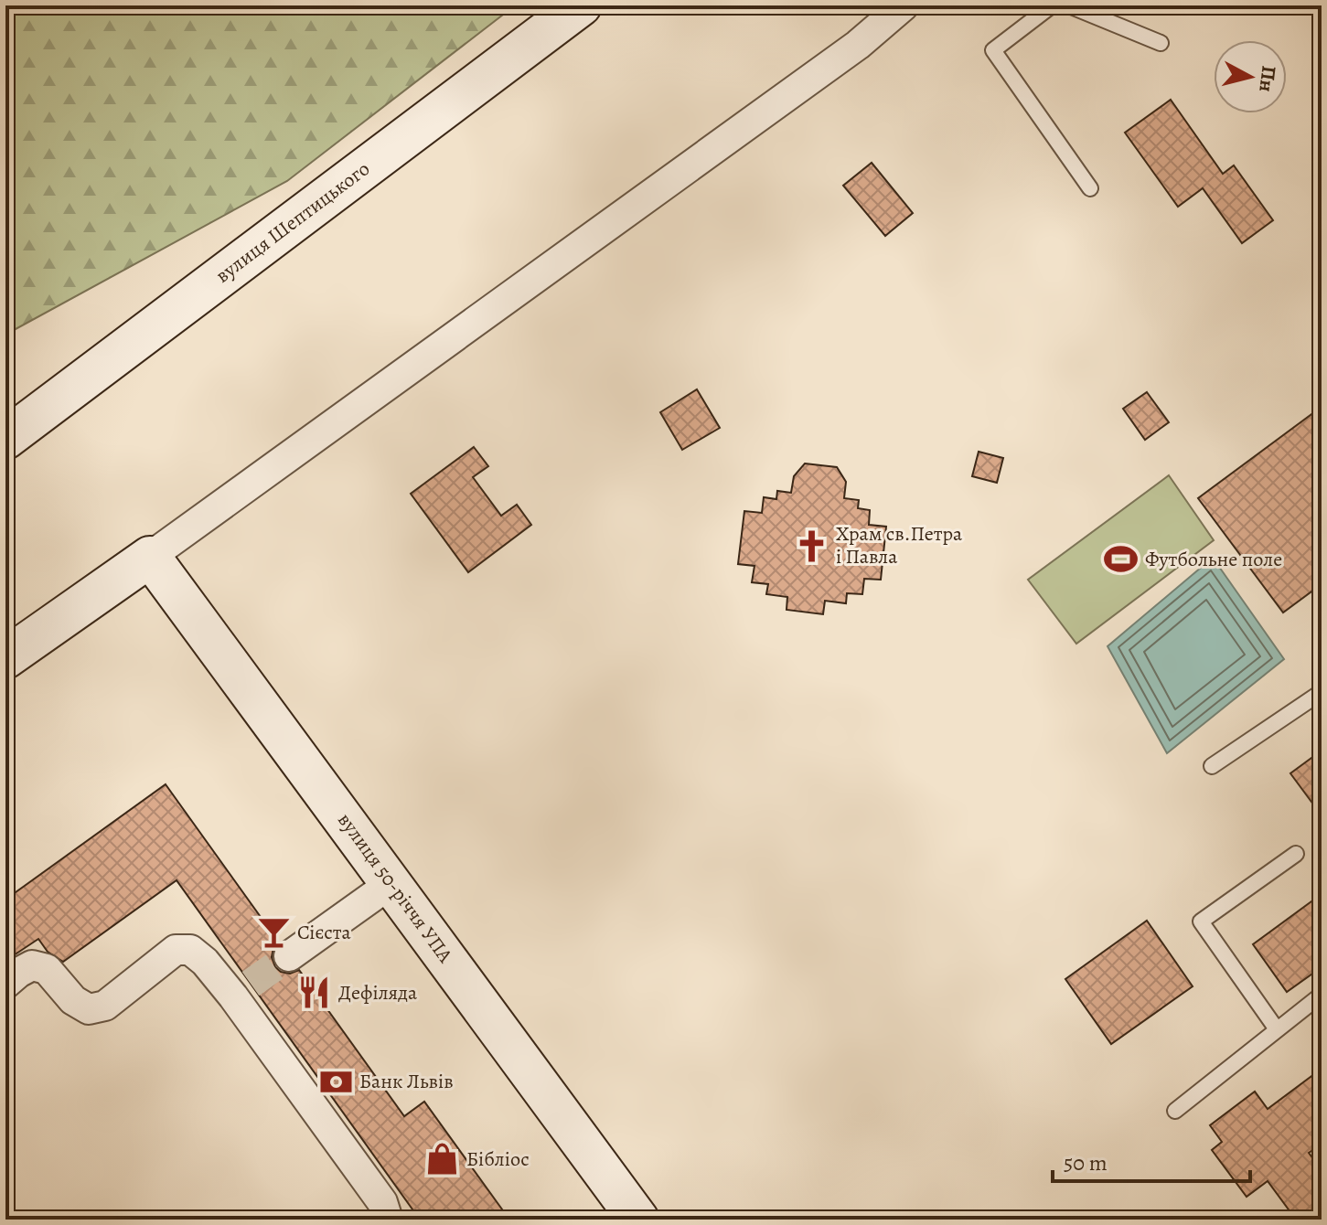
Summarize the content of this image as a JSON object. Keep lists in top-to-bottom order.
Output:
{
  "streets": {
    "street": ["вулиця Шептицького", "вулиця 50-річчя УПА"]
  },
  "places": {
    "church": ["Храм св.Петра і Павла"],
    "sports": ["Футбольне поле"],
    "bar": ["Сієста"],
    "restaurant": ["Дефіляда"],
    "bank": ["Банк Львів"],
    "shop": ["Бібліос"]
  },
  "scale_bar": "50 m",
  "north": "right"
}
